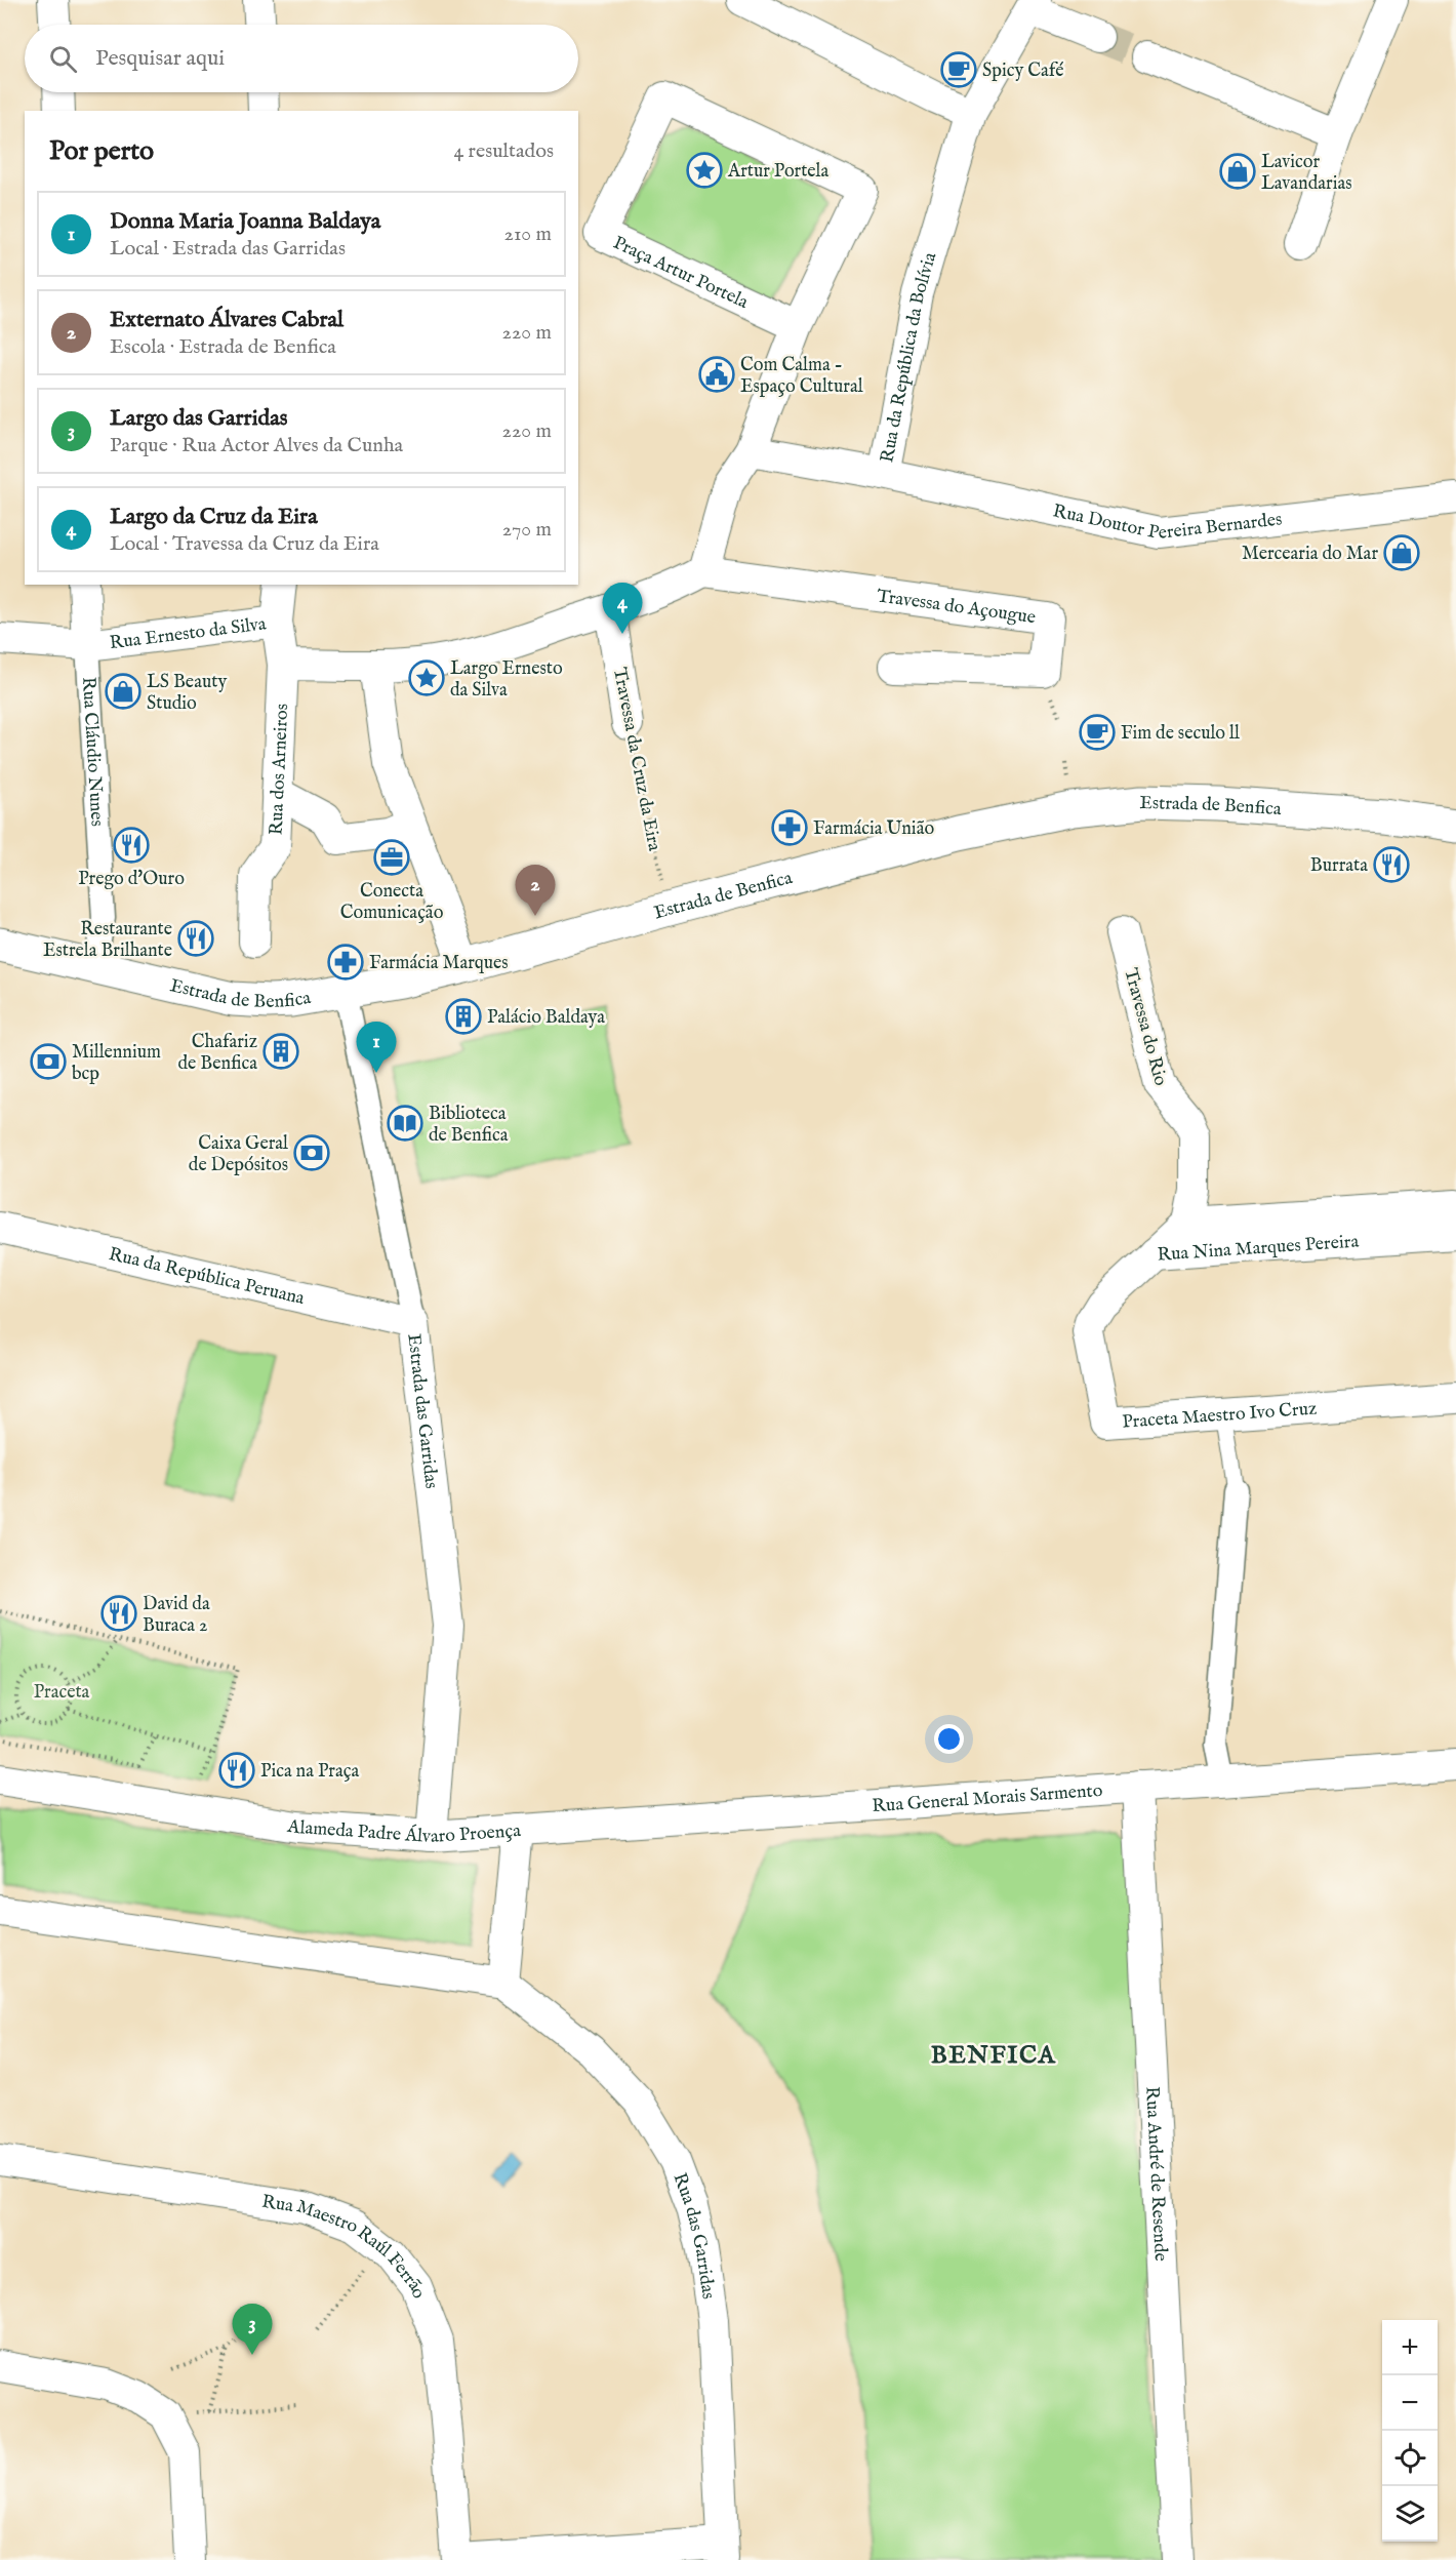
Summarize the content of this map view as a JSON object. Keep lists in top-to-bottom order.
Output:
{
  "streets": {
    "street": [
      "Praça Artur Portela",
      "Rua da República da Bolívia",
      "Rua Doutor Pereira Bernardes",
      "Travessa do Açougue",
      "Rua Ernesto da Silva",
      "Rua Cláudio Nunes",
      "Travessa da Cruz da Eira",
      "Rua dos Arneiros",
      "Estrada de Benfica",
      "Travessa do Rio",
      "Rua Nina Marques Pereira",
      "Rua da República Peruana",
      "Estrada das Garridas",
      "Praceta Maestro Ivo Cruz",
      "Rua General Morais Sarmento",
      "Alameda Padre Álvaro Proença",
      "Rua André de Resende",
      "Rua das Garridas",
      "Rua Maestro Raúl Ferrão"
    ]
  },
  "crossings": [
    ["Rua da República da Bolívia", "Rua Doutor Pereira Bernardes"],
    ["Rua Ernesto da Silva", "Rua Cláudio Nunes"],
    ["Rua Ernesto da Silva", "Rua dos Arneiros"],
    ["Rua Cláudio Nunes", "Estrada de Benfica"],
    ["Travessa da Cruz da Eira", "Estrada de Benfica"],
    ["Estrada de Benfica", "Estrada das Garridas"],
    ["Travessa do Rio", "Rua Nina Marques Pereira"],
    ["Rua Nina Marques Pereira", "Praceta Maestro Ivo Cruz"],
    ["Rua da República Peruana", "Estrada das Garridas"],
    ["Estrada das Garridas", "Alameda Padre Álvaro Proença"],
    ["Rua General Morais Sarmento", "Alameda Padre Álvaro Proença"],
    ["Rua General Morais Sarmento", "Rua André de Resende"],
    ["Alameda Padre Álvaro Proença", "Rua das Garridas"]
  ],
  "districts": ["BENFICA"],
  "parks": ["Praceta"],
  "places": {
    "cafe": ["Spicy Café", "Fim de seculo ll"],
    "place": ["Artur Portela", "Largo Ernesto da Silva"],
    "shop": ["Lavicor Lavandarias", "Mercearia do Mar", "LS Beauty Studio"],
    "public building": ["Com Calma - Espaço Cultural"],
    "pharmacy": ["Farmácia União", "Farmácia Marques"],
    "restaurant": [
      "Prego d'Ouro",
      "Burrata",
      "Restaurante Estrela Brilhante",
      "David da Buraca 2",
      "Pica na Praça"
    ],
    "office": ["Conecta Comunicação"],
    "building": ["Palácio Baldaya", "Chafariz de Benfica"],
    "bank": ["Millennium bcp", "Caixa Geral de Depósitos"],
    "library": ["Biblioteca de Benfica"]
  },
  "page": {
    "search": "Pesquisar aqui",
    "heading": ["Por perto", "4 resultados"],
    "list": [
      {
        "mark": "1",
        "name": "Donna Maria Joanna Baldaya",
        "note": "Local · Estrada das Garridas",
        "value": "210 m"
      },
      {
        "mark": "2",
        "name": "Externato Álvares Cabral",
        "note": "Escola · Estrada de Benfica",
        "value": "220 m"
      },
      {
        "mark": "3",
        "name": "Largo das Garridas",
        "note": "Parque · Rua Actor Alves da Cunha",
        "value": "220 m"
      },
      {
        "mark": "4",
        "name": "Largo da Cruz da Eira",
        "note": "Local · Travessa da Cruz da Eira",
        "value": "270 m"
      }
    ],
    "pins": [
      "4",
      "2",
      "1",
      "3"
    ],
    "map_buttons": ["+", "−"]
  }
}
